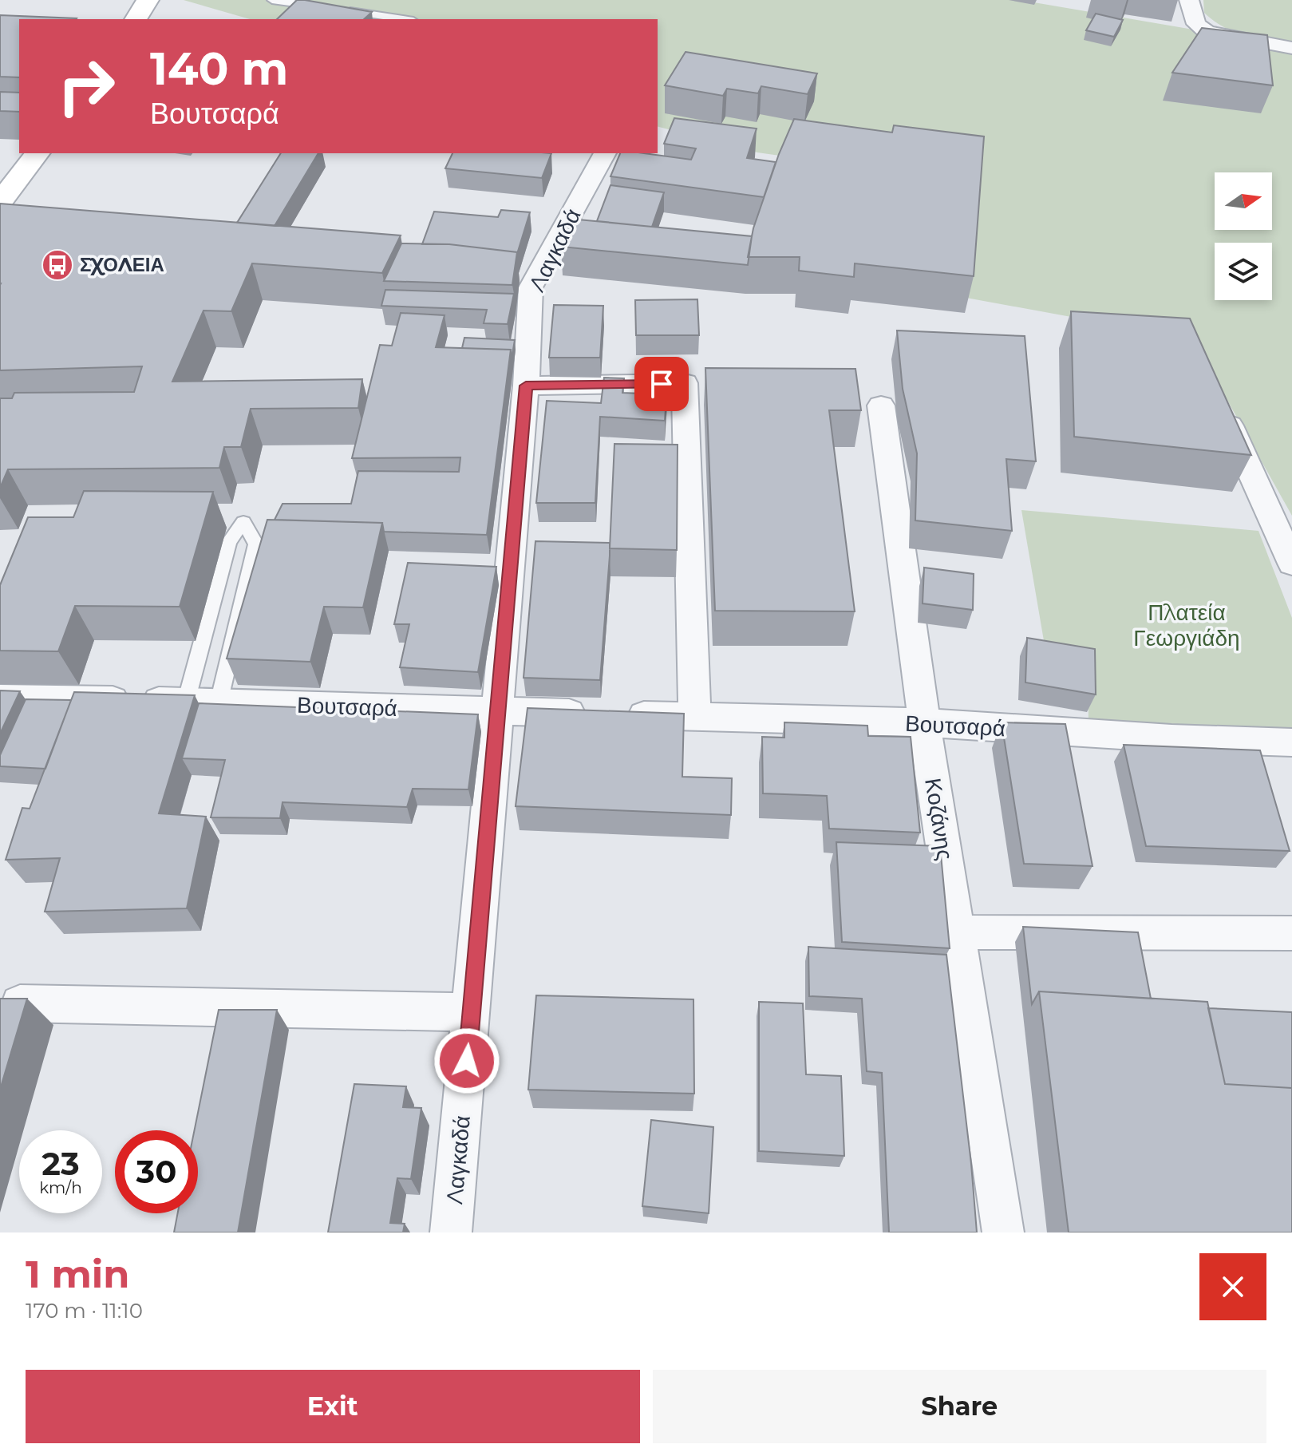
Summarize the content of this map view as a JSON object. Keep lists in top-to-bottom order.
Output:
{
  "streets": {
    "street": ["Λαγκαδά", "Βουτσαρά", "Κοζάνης"]
  },
  "crossings": [
    ["Λαγκαδά", "Βουτσαρά"],
    ["Βουτσαρά", "Κοζάνης"]
  ],
  "parks": ["Πλατεία Γεωργιάδη"],
  "places": {
    "bus stop": ["ΣΧΟΛΕΙΑ"]
  },
  "north": "right",
  "page": {
    "turn": ["140 m", "Βουτσαρά"],
    "speed": "23 km/h",
    "limit": "30",
    "heading": ["1 min", "170 m · 11:10"],
    "buttons": ["Exit", "Share"]
  }
}
